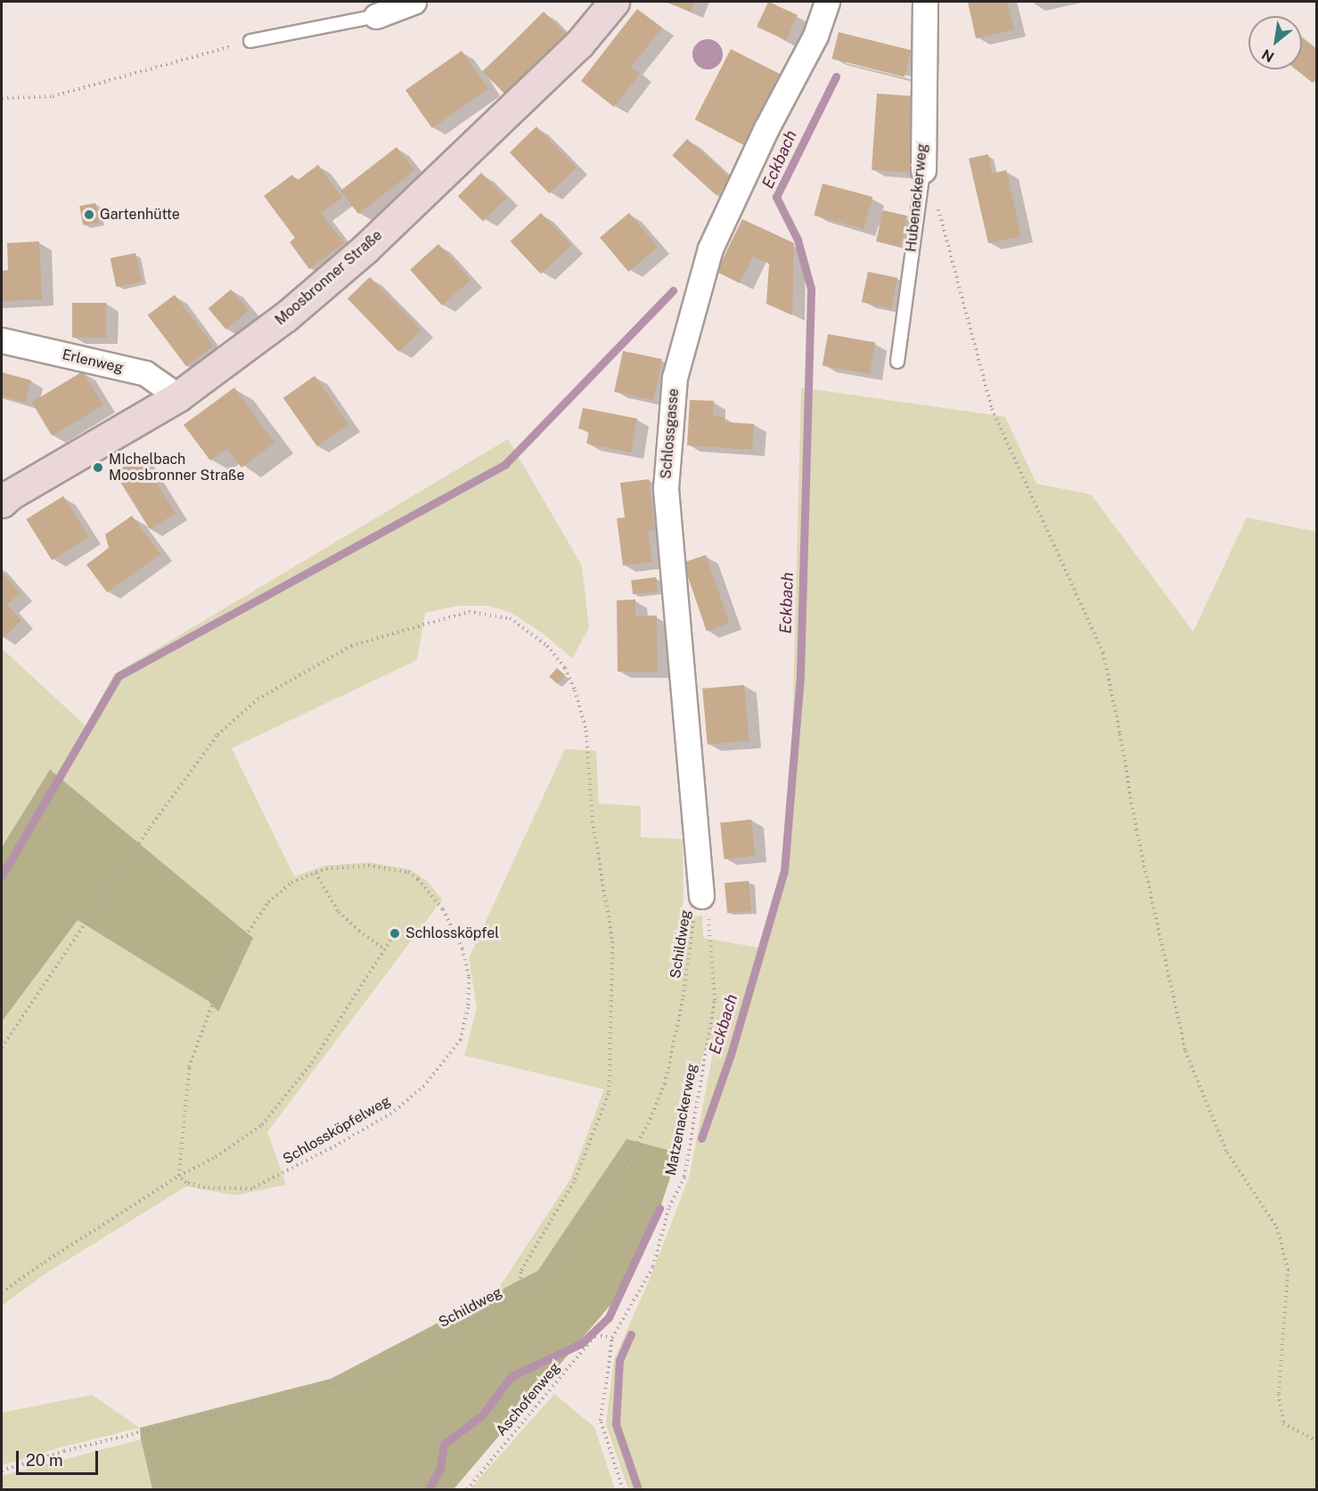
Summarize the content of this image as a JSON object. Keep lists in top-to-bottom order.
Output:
{
  "streets": {
    "main road": ["Moosbronner Straße"],
    "street": ["Hubenackerweg", "Erlenweg", "Schlossgasse"],
    "path": [
      "Schildweg",
      "Matzenackerweg",
      "Schlossköpfelweg",
      "Aschofenweg"
    ]
  },
  "crossings": [
    ["Moosbronner Straße", "Erlenweg"],
    ["Schlossgasse", "Schildweg"],
    ["Schlossgasse", "Matzenackerweg"],
    ["Schildweg", "Matzenackerweg"],
    ["Matzenackerweg", "Aschofenweg"]
  ],
  "water": ["Eckbach"],
  "places": ["Gartenhütte", "MIchelbach Moosbronner Straße", "Schlossköpfel"],
  "scale_bar": "20 m",
  "north": "bottom left"
}
